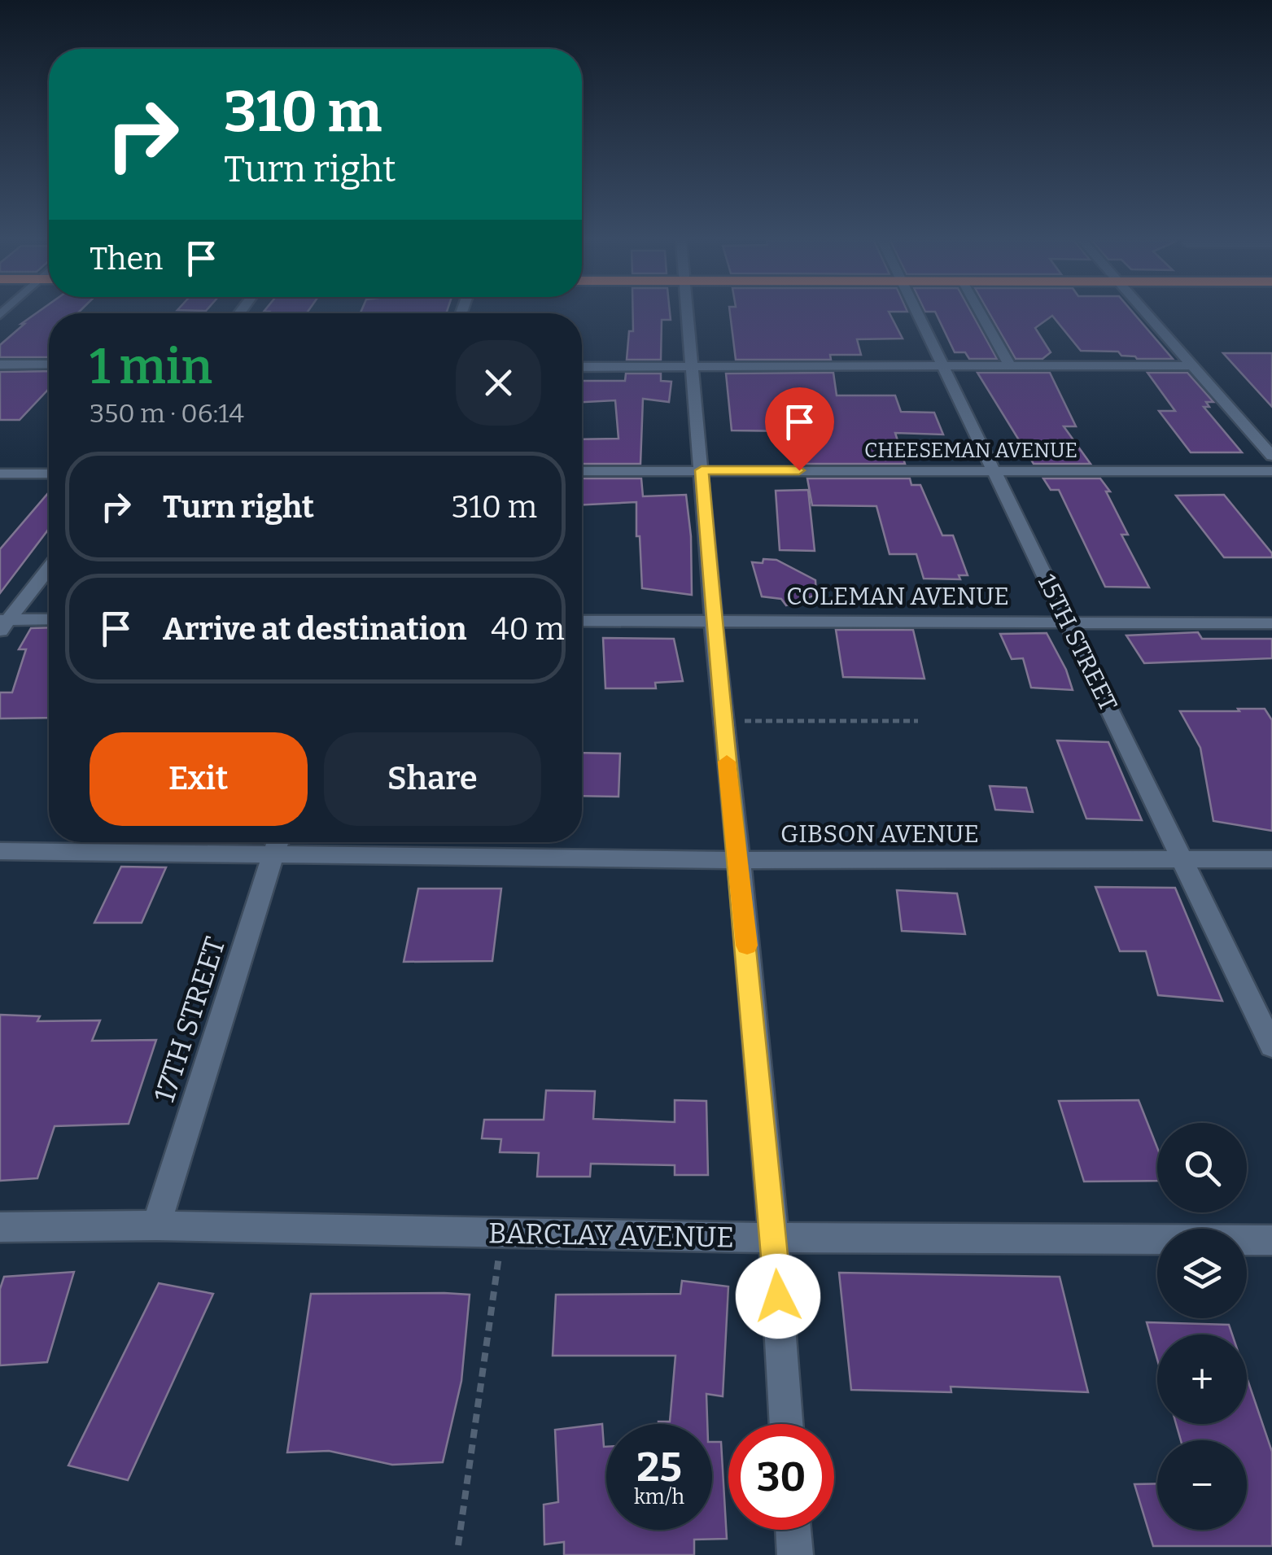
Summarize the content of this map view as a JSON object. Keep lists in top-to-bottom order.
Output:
{
  "streets": {
    "street": [
      "CHEESEMAN AVENUE",
      "COLEMAN AVENUE",
      "15TH STREET",
      "GIBSON AVENUE",
      "17TH STREET",
      "BARCLAY AVENUE"
    ]
  },
  "crossings": [
    ["CHEESEMAN AVENUE", "15TH STREET"],
    ["COLEMAN AVENUE", "15TH STREET"],
    ["15TH STREET", "GIBSON AVENUE"],
    ["GIBSON AVENUE", "17TH STREET"],
    ["17TH STREET", "BARCLAY AVENUE"]
  ],
  "page": {
    "turn": ["310 m", "Turn right"],
    "then": "Then",
    "heading": ["1 min", "350 m · 06:14"],
    "list": [
      {
        "name": "Turn right",
        "value": "310 m"
      },
      {
        "name": "Arrive at destination",
        "value": "40 m"
      }
    ],
    "buttons": ["Exit", "Share"],
    "map_buttons": ["+", "−"],
    "speed": "25 km/h",
    "limit": "30"
  }
}
